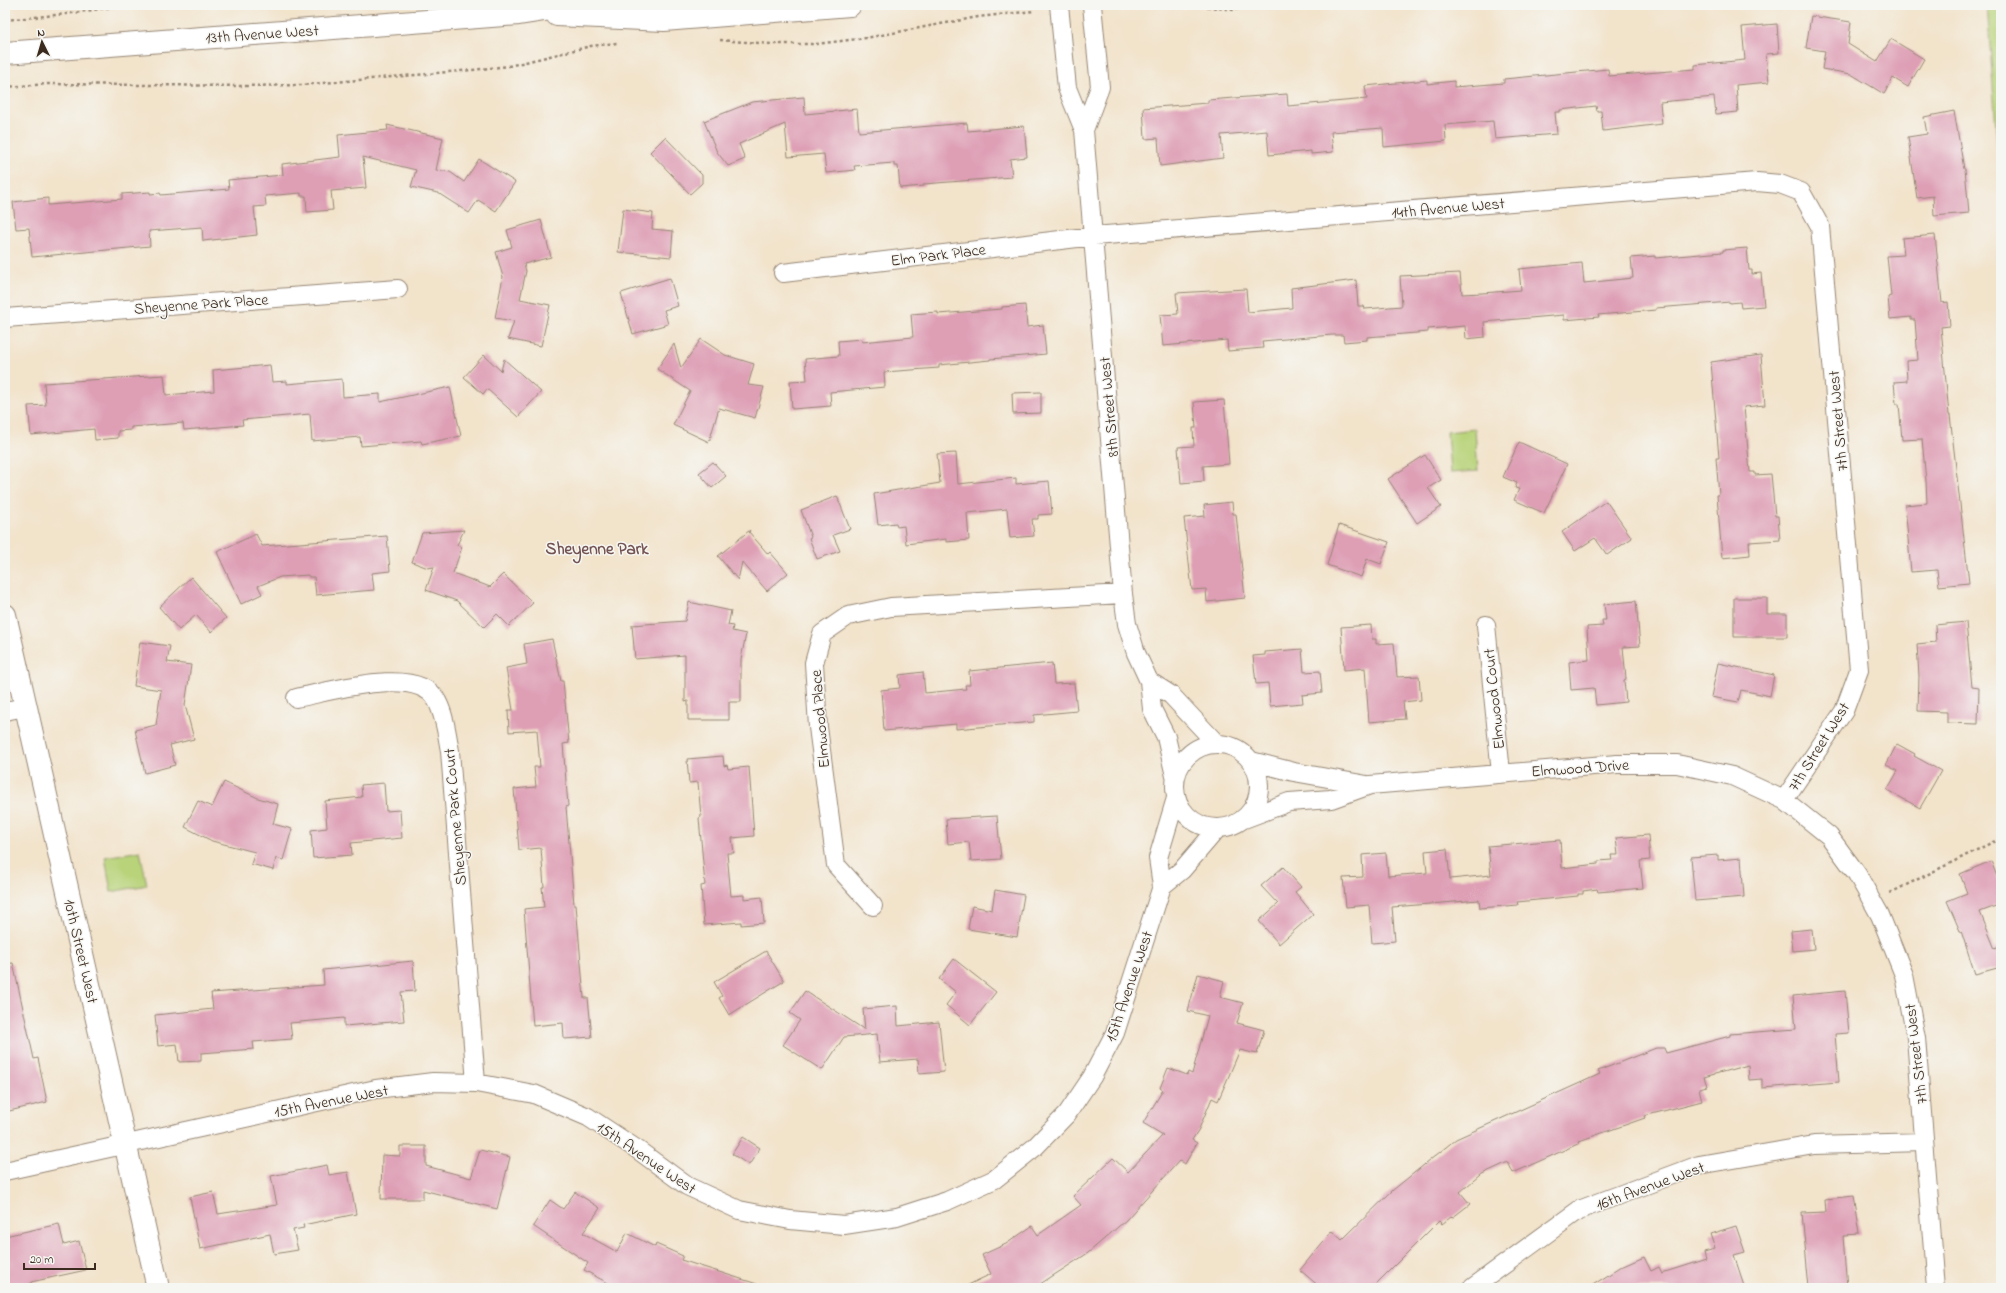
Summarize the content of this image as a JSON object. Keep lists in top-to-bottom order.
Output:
{
  "streets": {
    "street": [
      "13th Avenue West",
      "14th Avenue West",
      "Elm Park Place",
      "Sheyenne Park Place",
      "8th Street West",
      "7th Street West",
      "Elmwood Court",
      "Elmwood Place",
      "Elmwood Drive",
      "Sheyenne Park Court",
      "10th Street West",
      "15th Avenue West",
      "16th Avenue West"
    ]
  },
  "crossings": [
    ["14th Avenue West", "Elm Park Place"],
    ["14th Avenue West", "8th Street West"],
    ["14th Avenue West", "7th Street West"],
    ["Elm Park Place", "8th Street West"],
    ["8th Street West", "Elmwood Place"],
    ["8th Street West", "Elmwood Drive"],
    ["8th Street West", "15th Avenue West"],
    ["7th Street West", "Elmwood Drive"],
    ["7th Street West", "16th Avenue West"],
    ["Elmwood Court", "Elmwood Drive"],
    ["Elmwood Drive", "15th Avenue West"],
    ["Sheyenne Park Court", "15th Avenue West"],
    ["10th Street West", "15th Avenue West"]
  ],
  "districts": ["Sheyenne Park"],
  "scale_bar": "20 m",
  "north": "top"
}
